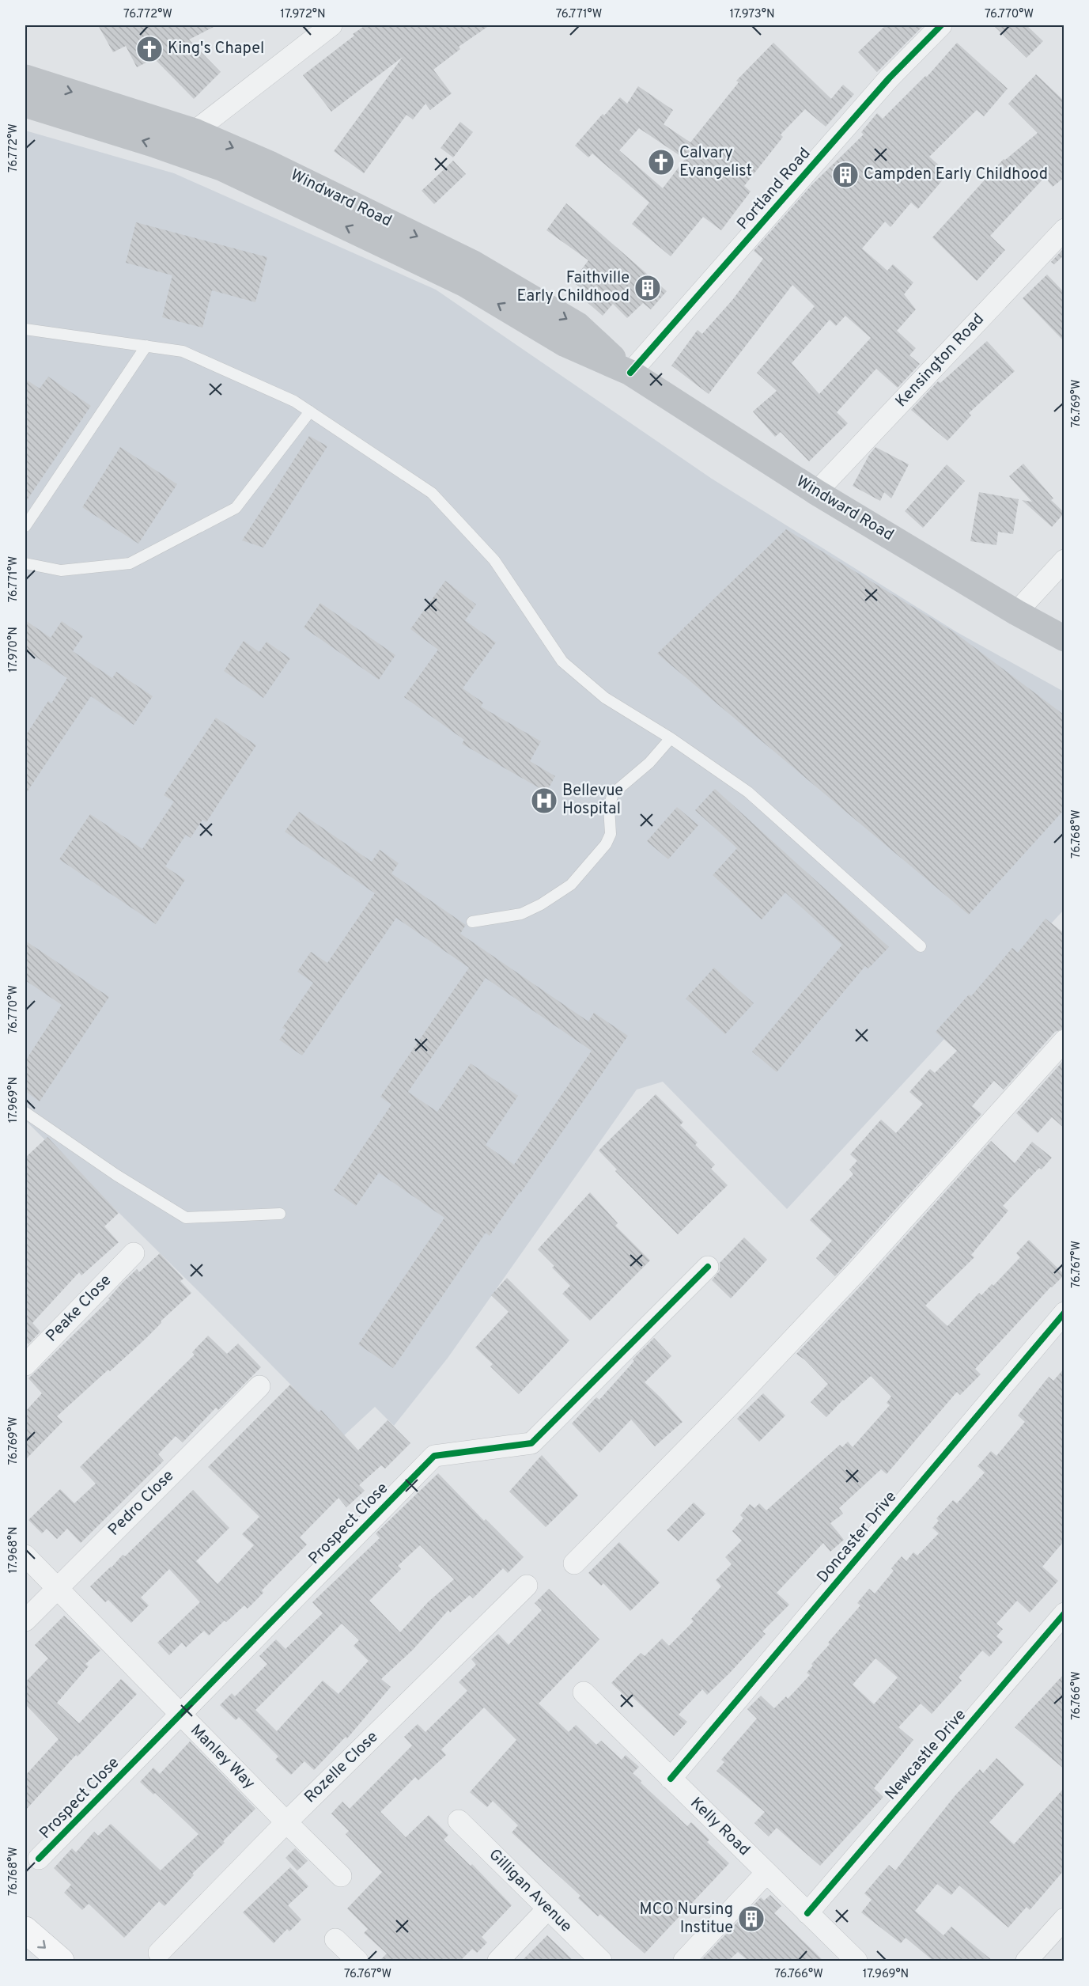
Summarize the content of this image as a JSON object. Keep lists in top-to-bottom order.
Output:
{
  "streets": {
    "main road": ["Windward Road"],
    "street": [
      "Portland Road",
      "Kensington Road",
      "Peake Close",
      "Pedro Close",
      "Prospect Close",
      "Doncaster Drive",
      "Newcastle Drive",
      "Manley Way",
      "Rozelle Close",
      "Kelly Road",
      "Gilligan Avenue"
    ]
  },
  "crossings": [
    ["Portland Road", "Windward Road"],
    ["Windward Road", "Kensington Road"],
    ["Pedro Close", "Manley Way"],
    ["Prospect Close", "Manley Way"],
    ["Doncaster Drive", "Kelly Road"],
    ["Newcastle Drive", "Kelly Road"],
    ["Manley Way", "Rozelle Close"]
  ],
  "places": {
    "church": ["King's Chapel", "Calvary Evangelist"],
    "building": ["Campden Early Childhood", "Faithville Early Childhood", "MCO Nursing Institue"],
    "hospital": ["Bellevue Hospital"]
  },
  "coordinates": [
    "76.772°W",
    "17.972°N",
    "76.771°W",
    "17.973°N",
    "76.770°W",
    "76.769°W",
    "17.970°N",
    "76.768°W",
    "17.969°N",
    "76.767°W",
    "17.968°N",
    "76.766°W"
  ]
}
